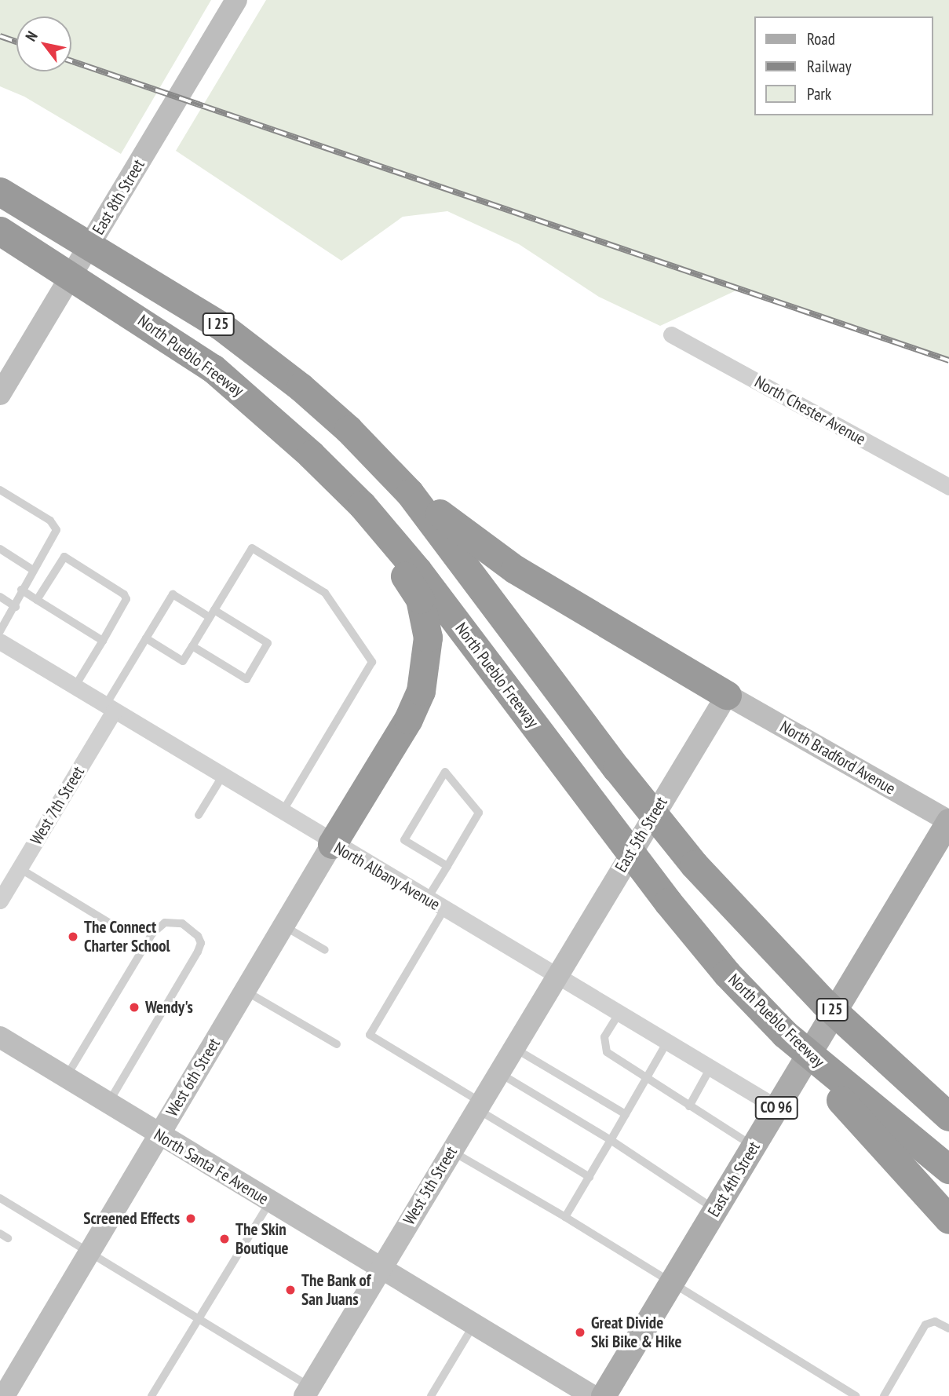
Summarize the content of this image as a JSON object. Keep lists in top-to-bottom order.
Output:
{
  "streets": {
    "highway": ["I 25", "North Pueblo Freeway"],
    "main road": ["CO 96", "East 4th Street"],
    "street": [
      "East 8th Street",
      "North Chester Avenue",
      "North Bradford Avenue",
      "West 7th Street",
      "East 5th Street",
      "North Albany Avenue",
      "West 6th Street",
      "North Santa Fe Avenue",
      "West 5th Street"
    ]
  },
  "crossings": [
    ["North Bradford Avenue", "East 5th Street"],
    ["North Bradford Avenue", "East 4th Street"],
    ["West 7th Street", "North Albany Avenue"],
    ["East 5th Street", "North Albany Avenue"],
    ["East 5th Street", "West 5th Street"],
    ["North Albany Avenue", "West 6th Street"],
    ["North Albany Avenue", "East 4th Street"],
    ["North Albany Avenue", "West 5th Street"],
    ["West 6th Street", "North Santa Fe Avenue"],
    ["North Santa Fe Avenue", "West 5th Street"]
  ],
  "places": [
    "The Connect Charter School",
    "Wendy's",
    "Screened Effects",
    "The Skin Boutique",
    "The Bank of San Juans",
    "Great Divide Ski Bike & Hike"
  ],
  "legend": ["Road", "Railway", "Park"],
  "north": "top left"
}
